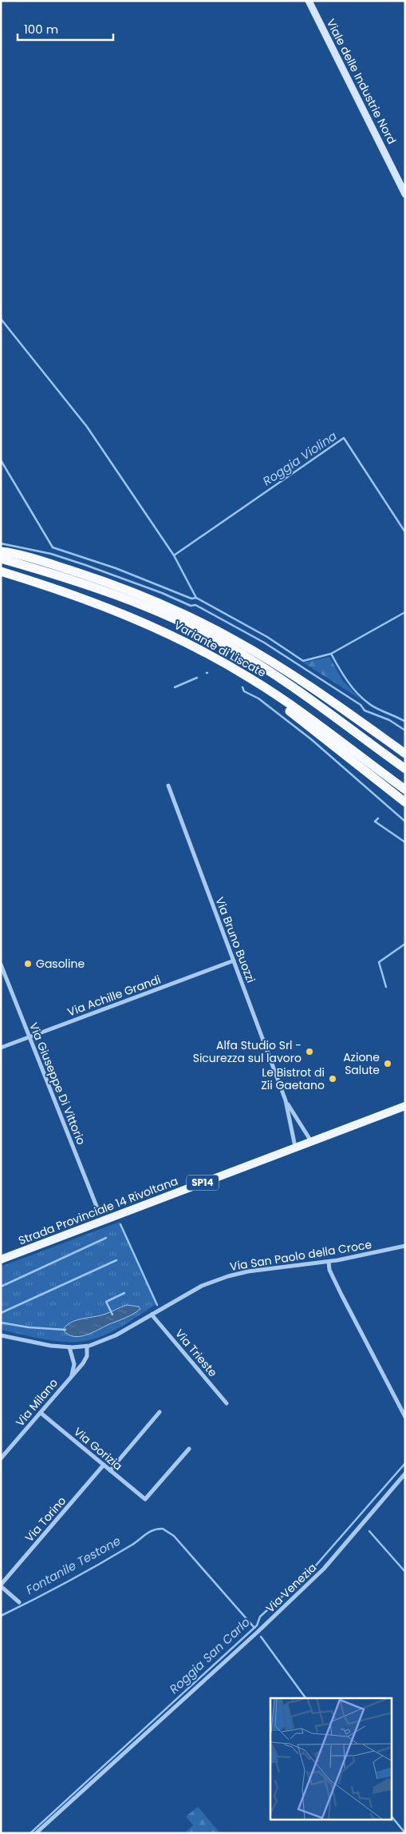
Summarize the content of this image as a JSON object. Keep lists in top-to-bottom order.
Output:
{
  "streets": {
    "highway": ["Variante di Liscate"],
    "main road": ["Viale delle Industrie Nord", "SP14", "Strada Provinciale 14 Rivoltana"],
    "street": [
      "Via Bruno Buozzi",
      "Via Achille Grandi",
      "Via Giuseppe Di Vittorio",
      "Via San Paolo della Croce",
      "Via Trieste",
      "Via Milano",
      "Via Gorizia",
      "Via Torino",
      "Via Venezia"
    ]
  },
  "crossings": [
    ["Via Bruno Buozzi", "Via Achille Grandi"],
    ["Via Bruno Buozzi", "Strada Provinciale 14 Rivoltana"],
    ["Via Achille Grandi", "Via Giuseppe Di Vittorio"],
    ["Via San Paolo della Croce", "Via Trieste"],
    ["Via San Paolo della Croce", "Via Milano"],
    ["Via Milano", "Via Gorizia"],
    ["Via Gorizia", "Via Torino"]
  ],
  "water": ["Roggia Violina", "Fontanile Testone", "Roggia San Carlo"],
  "places": [
    "Gasoline",
    "Alfa Studio Srl - Sicurezza sul lavoro",
    "Azione Salute",
    "Le Bistrot di Zii Gaetano"
  ],
  "scale_bar": "100 m"
}
